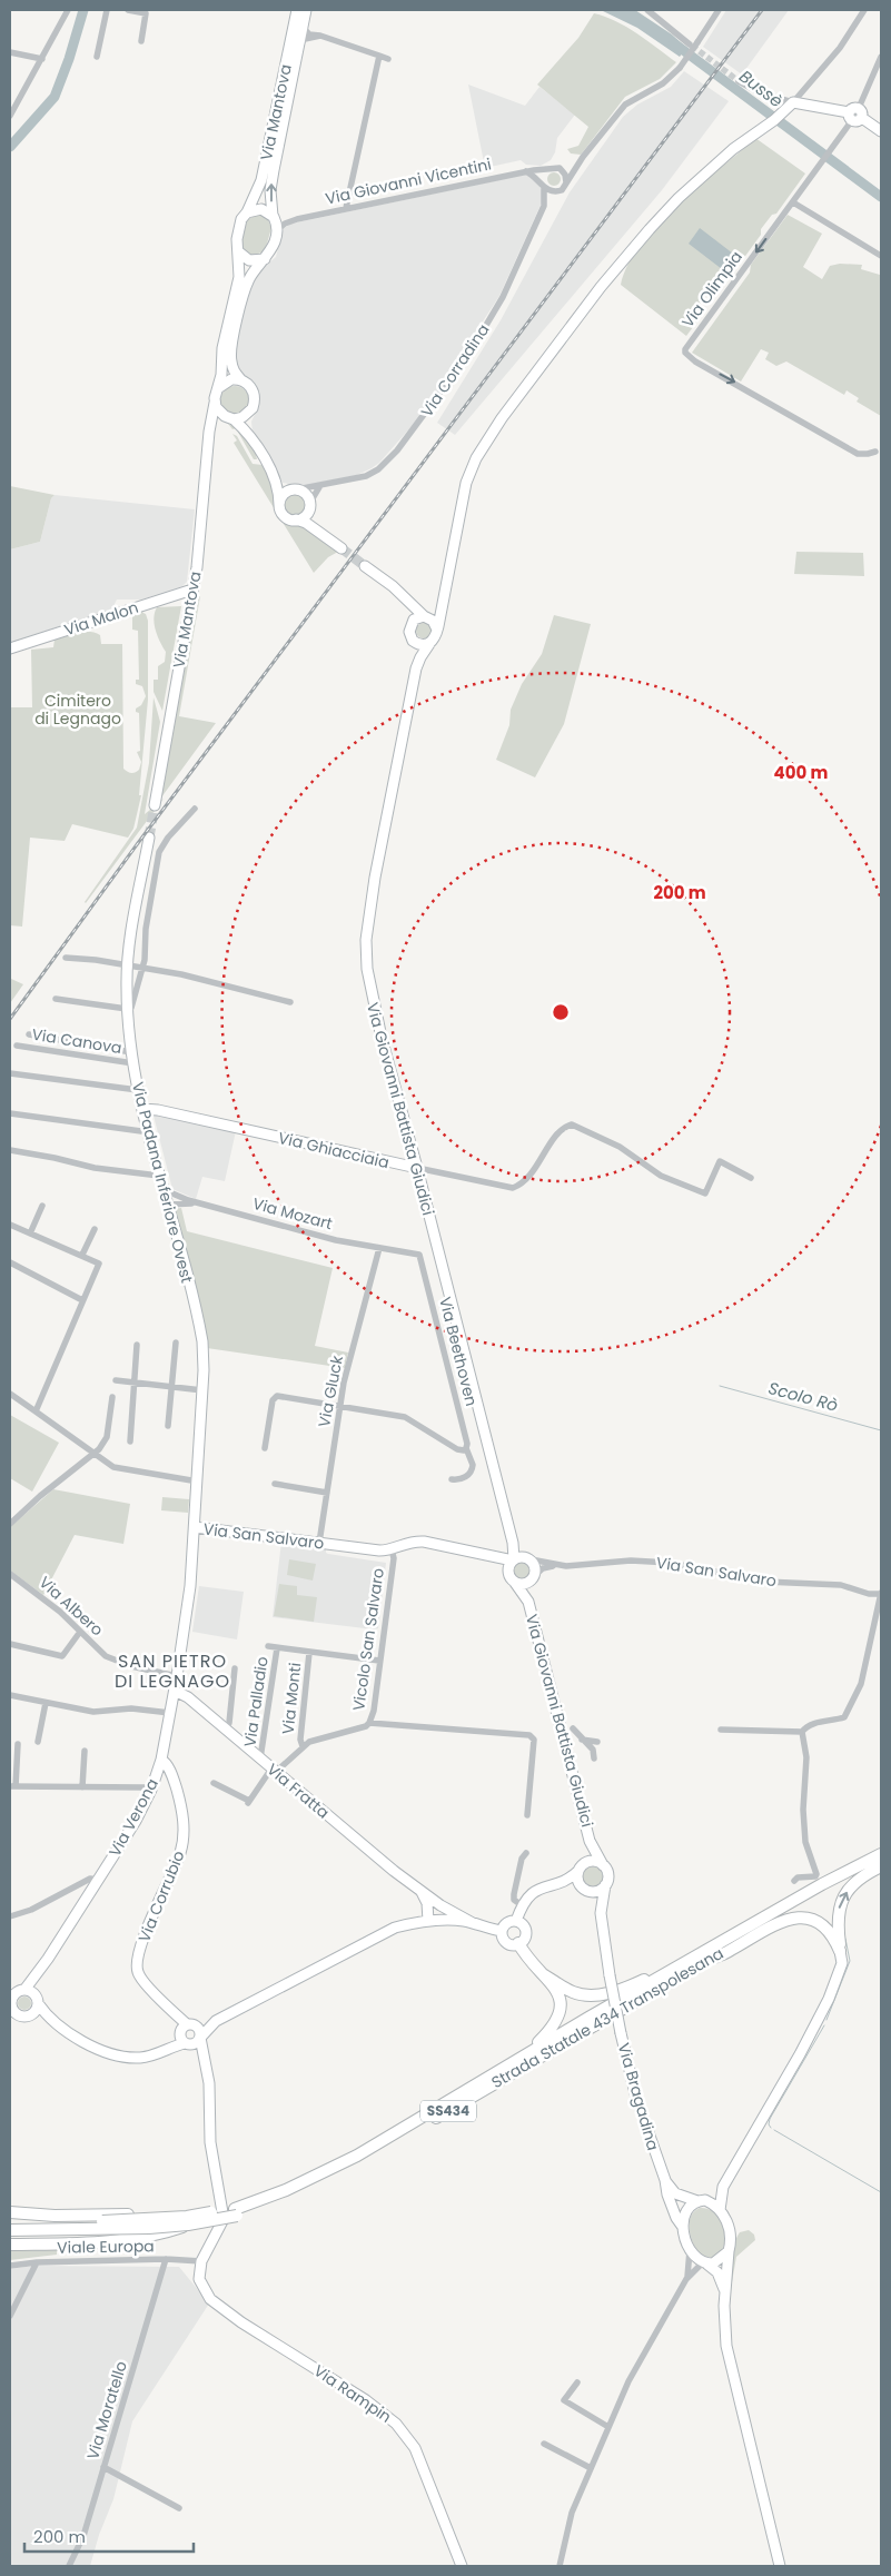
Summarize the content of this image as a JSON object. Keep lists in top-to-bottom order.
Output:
{
  "streets": {
    "highway": ["Strada Statale 434 Transpolesana", "SS434"],
    "main road": [
      "Via Mantova",
      "Via Malon",
      "Via Giovanni Battista Giudici",
      "Via Ghiacciaia",
      "Via Padana Inferiore Ovest",
      "Via San Salvaro",
      "Via Fratta",
      "Via Verona",
      "Via Corrubio",
      "Via Bragadina",
      "Via Rampin"
    ],
    "street": [
      "Via Giovanni Vicentini",
      "Via Olimpia",
      "Via Corradina",
      "Via Canova",
      "Via Mozart",
      "Via Beethoven",
      "Via Gluck",
      "Via Albero",
      "Vicolo San Salvaro",
      "Via Monti",
      "Via Palladio",
      "Viale Europa",
      "Via Moratello"
    ]
  },
  "crossings": [
    ["Via Mantova", "Via Giovanni Vicentini"],
    ["Via Mantova", "Via Malon"],
    ["Via Giovanni Vicentini", "Via Corradina"],
    ["Via Canova", "Via Padana Inferiore Ovest"],
    ["Via Giovanni Battista Giudici", "Via Ghiacciaia"],
    ["Via Giovanni Battista Giudici", "Via San Salvaro"],
    ["Via Giovanni Battista Giudici", "Via Bragadina"],
    ["Via Ghiacciaia", "Via Padana Inferiore Ovest"],
    ["Via Padana Inferiore Ovest", "Via Mozart"],
    ["Via Padana Inferiore Ovest", "Via San Salvaro"],
    ["Via Padana Inferiore Ovest", "Via Verona"],
    ["Via Mozart", "Via Beethoven"],
    ["Via Mozart", "Via Gluck"],
    ["Via Beethoven", "Via Gluck"],
    ["Via Gluck", "Via San Salvaro"],
    ["Via San Salvaro", "Vicolo San Salvaro"],
    ["Via San Salvaro", "Via Verona"],
    ["Via Albero", "Via Verona"],
    ["Vicolo San Salvaro", "Via Monti"],
    ["Vicolo San Salvaro", "Via Fratta"],
    ["Via Palladio", "Via Fratta"],
    ["Via Fratta", "Via Verona"],
    ["Via Verona", "Via Corrubio"],
    ["Viale Europa", "Via Rampin"],
    ["Viale Europa", "Via Moratello"]
  ],
  "districts": ["SAN PIETRO DI LEGNAGO"],
  "water": ["Bussè", "Scolo Rò"],
  "parks": ["Cimitero di Legnago"],
  "scale_bar": "200 m",
  "rings": ["400 m", "200 m"]
}
